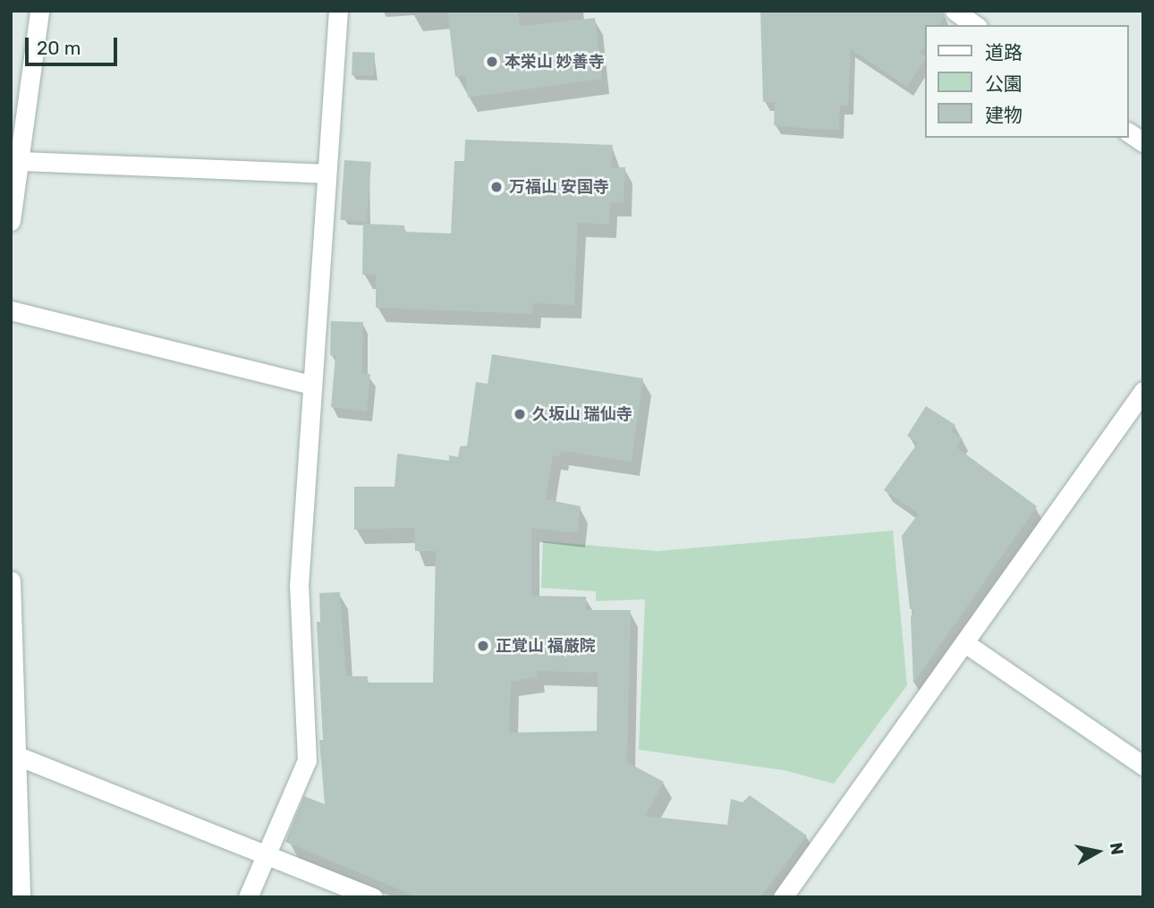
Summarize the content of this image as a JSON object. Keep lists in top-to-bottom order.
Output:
{
  "places": [
    "本栄山 妙善寺",
    "万福山 安国寺",
    "久坂山 瑞仙寺",
    "正覚山 福厳院"
  ],
  "legend": ["道路", "公園", "建物"],
  "scale_bar": "20 m",
  "north": "right"
}
